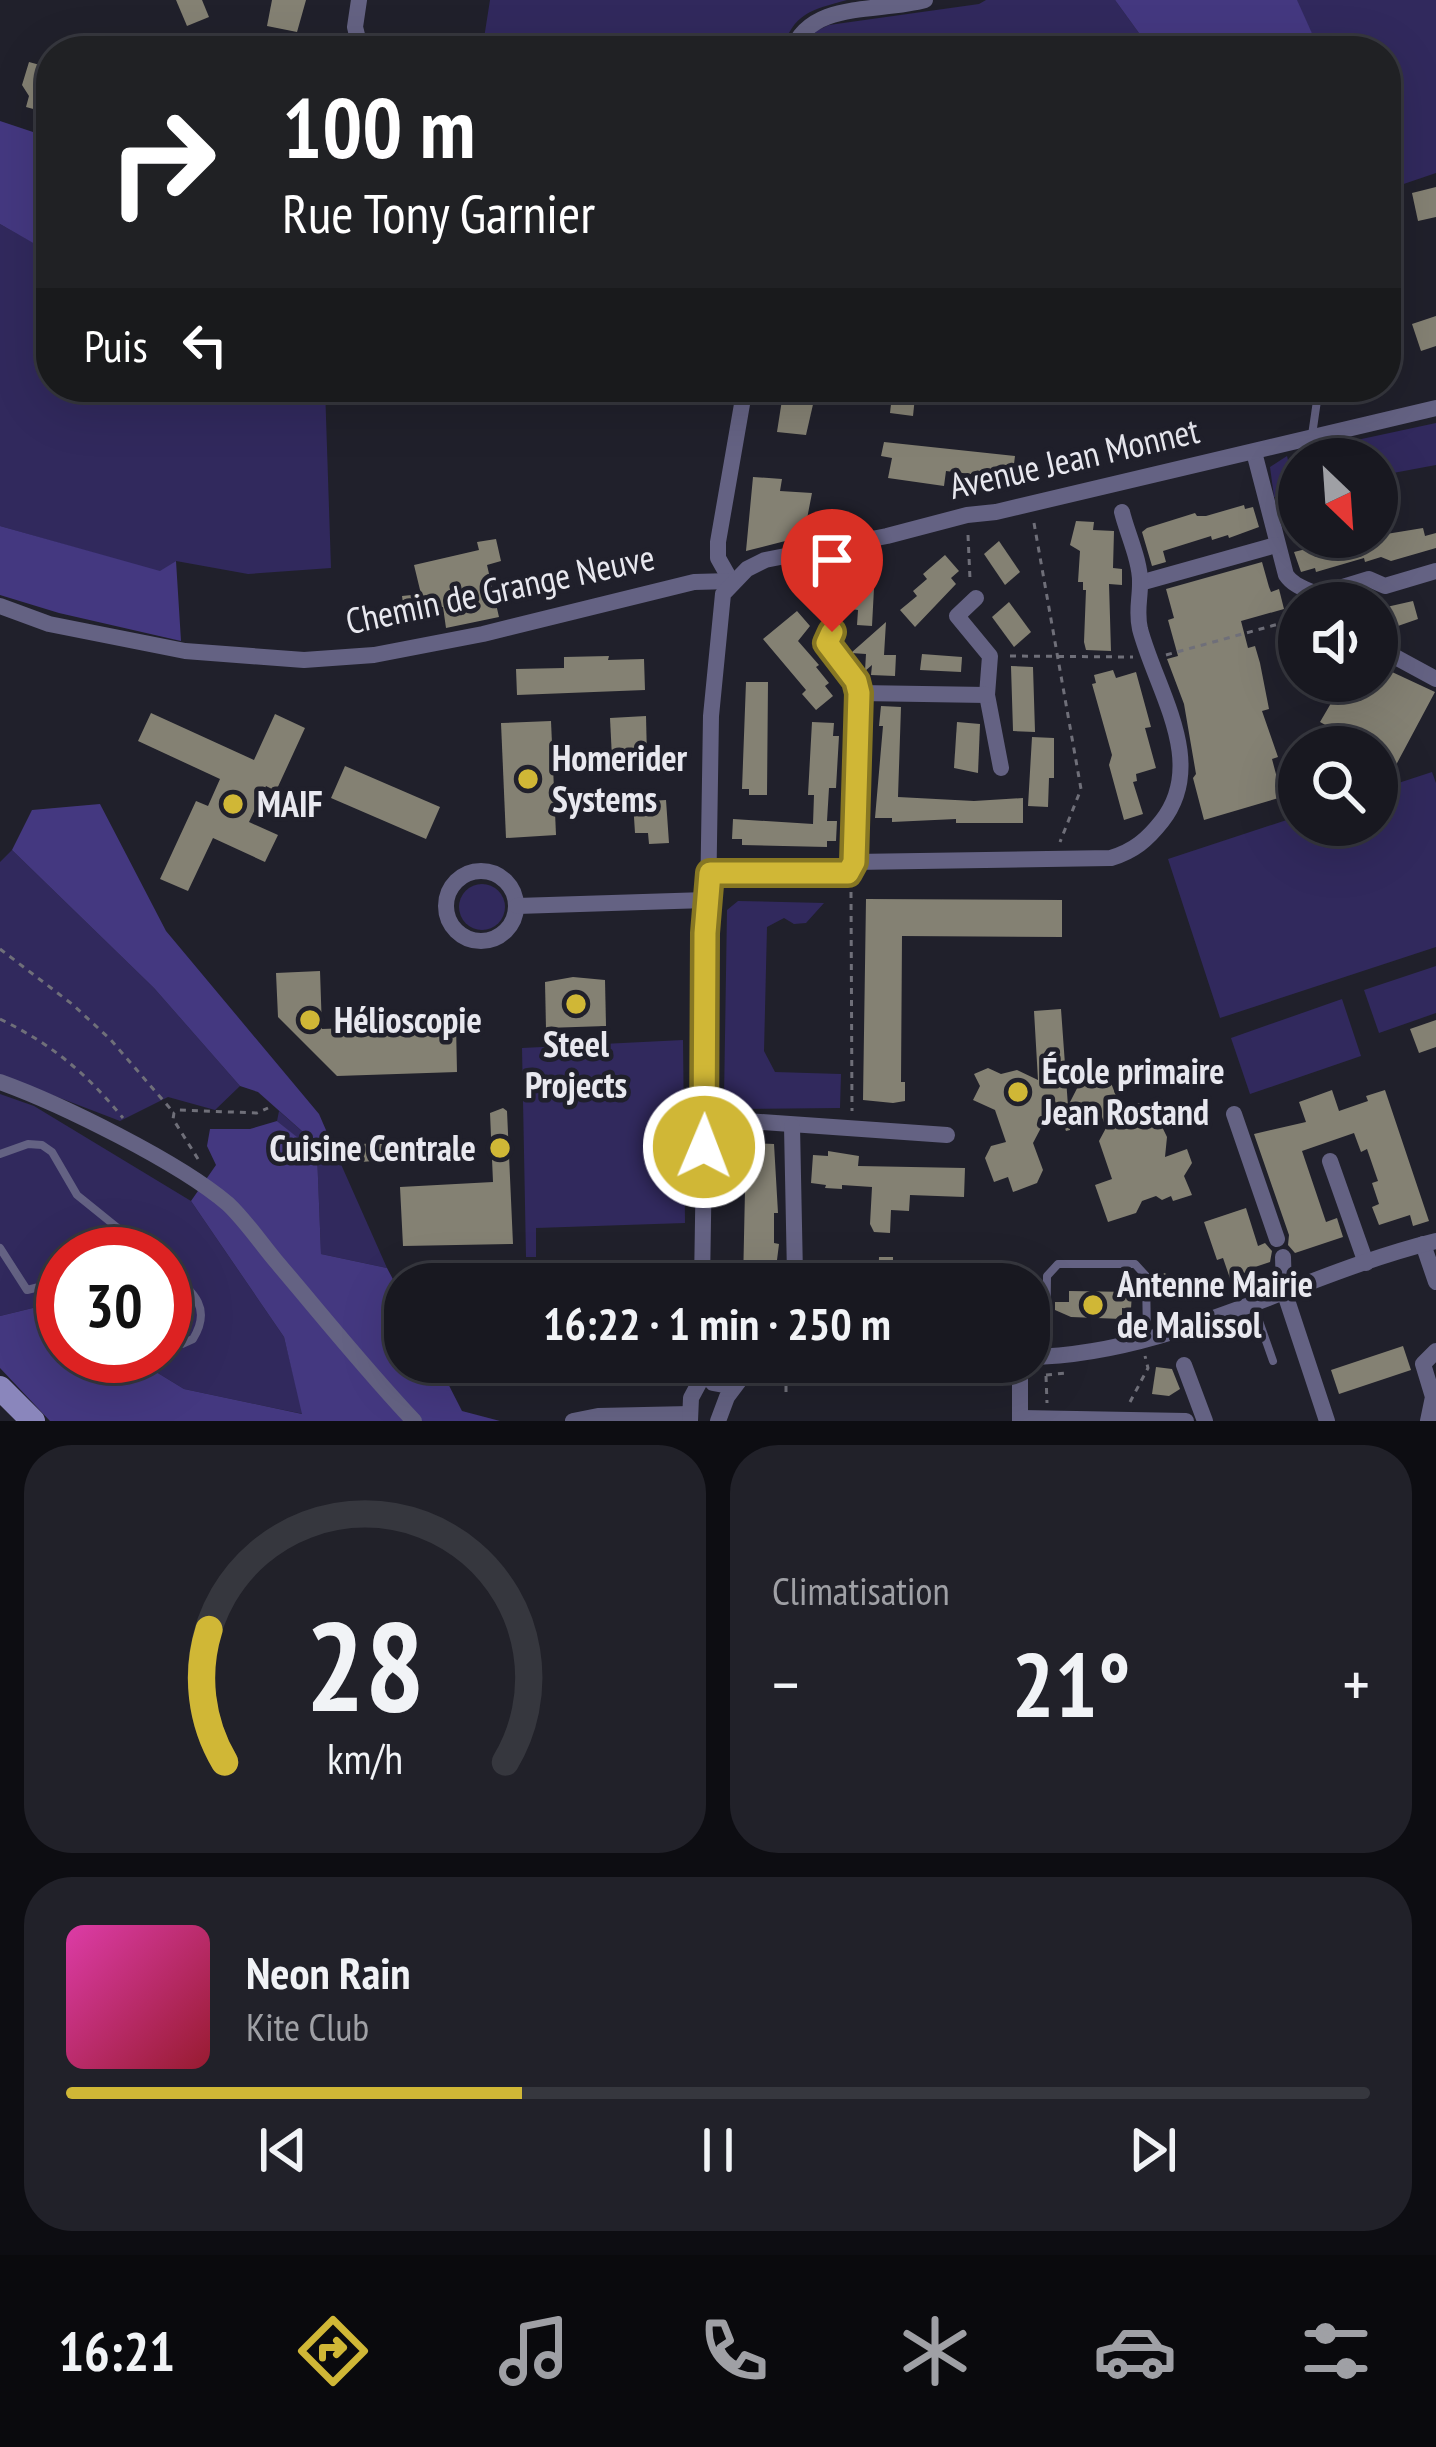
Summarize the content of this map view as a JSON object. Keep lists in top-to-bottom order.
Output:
{
  "streets": {
    "street": ["Avenue Jean Monnet", "Chemin de Grange Neuve"]
  },
  "crossings": [
    ["Avenue Jean Monnet", "Chemin de Grange Neuve"]
  ],
  "places": [
    "Homerider Systems",
    "MAIF",
    "Steel Projects",
    "Hélioscopie",
    "École primaire Jean Rostand",
    "Cuisine Centrale",
    "Antenne Mairie de Malissol"
  ],
  "north": "bottom right",
  "page": {
    "turn": ["100 m", "Rue Tony Garnier"],
    "then": "Puis",
    "limit": "30",
    "trip": "16:22 · 1 min · 250 m",
    "tile": "Climatisation",
    "heat": ["−", "21°", "+"],
    "song": ["Neon Rain", "Kite Club"],
    "tabs": "16:21",
    "gauge": ["28", "km/h"]
  }
}
